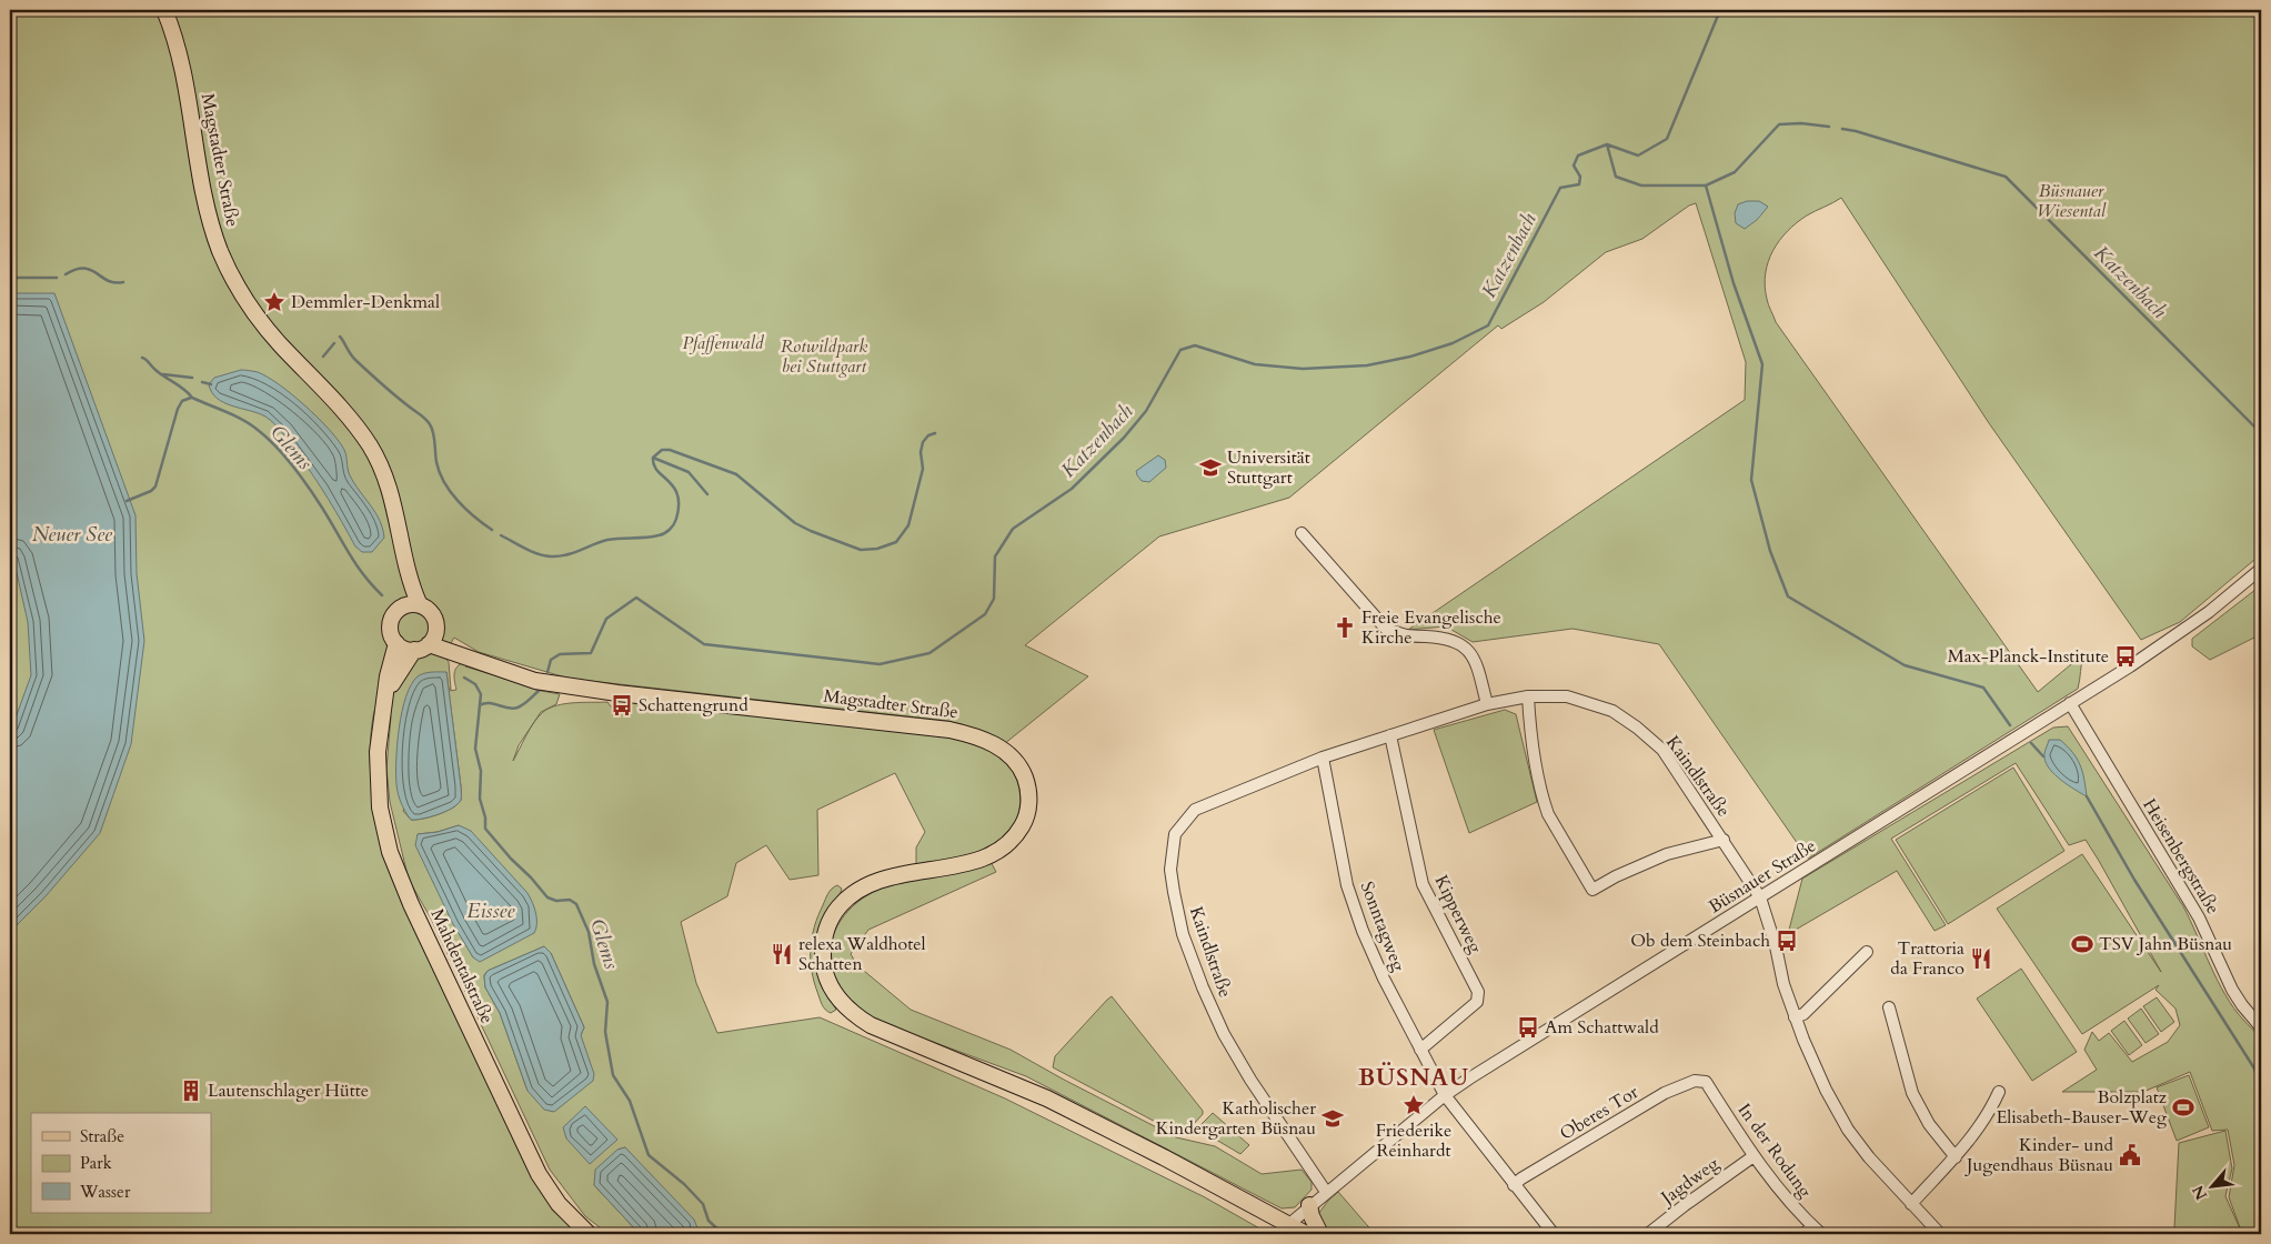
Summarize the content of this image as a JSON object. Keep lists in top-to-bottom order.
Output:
{
  "streets": {
    "main road": ["Magstadter Straße", "Mahdentalstraße"],
    "street": [
      "Kaindlstraße",
      "Heisenbergstraße",
      "Büsnauer Straße",
      "Kipperweg",
      "Sonntagweg",
      "Oberes Tor",
      "In der Rodung",
      "Jagdweg"
    ]
  },
  "crossings": [
    ["Magstadter Straße", "Büsnauer Straße"],
    ["Magstadter Straße", "Mahdentalstraße"],
    ["Kaindlstraße", "Büsnauer Straße"],
    ["Kaindlstraße", "Kipperweg"],
    ["Kaindlstraße", "Sonntagweg"],
    ["Heisenbergstraße", "Büsnauer Straße"],
    ["Büsnauer Straße", "Sonntagweg"],
    ["Kipperweg", "Sonntagweg"],
    ["Oberes Tor", "In der Rodung"],
    ["In der Rodung", "Jagdweg"]
  ],
  "districts": ["BÜSNAU"],
  "water": [
    "Katzenbach",
    "Glems",
    "Neuer See",
    "Eissee"
  ],
  "parks": ["Büsnauer Wiesental", "Pfaffenwald", "Rotwildpark bei Stuttgart"],
  "places": {
    "place": ["Demmler-Denkmal", "Friederike Reinhardt"],
    "school or university": ["Universität Stuttgart", "Katholischer Kindergarten Büsnau"],
    "church": ["Freie Evangelische Kirche"],
    "bus stop": [
      "Max-Planck-Institute",
      "Schattengrund",
      "Ob dem Steinbach",
      "Am Schattwald"
    ],
    "sports": ["TSV Jahn Büsnau", "Bolzplatz Elisabeth-Bauser-Weg"],
    "restaurant": ["relexa Waldhotel Schatten", "Trattoria da Franco"],
    "building": ["Lautenschlager Hütte"],
    "public building": ["Kinder- und Jugendhaus Büsnau"]
  },
  "legend": ["Straße", "Park", "Wasser"],
  "north": "bottom left"
}
